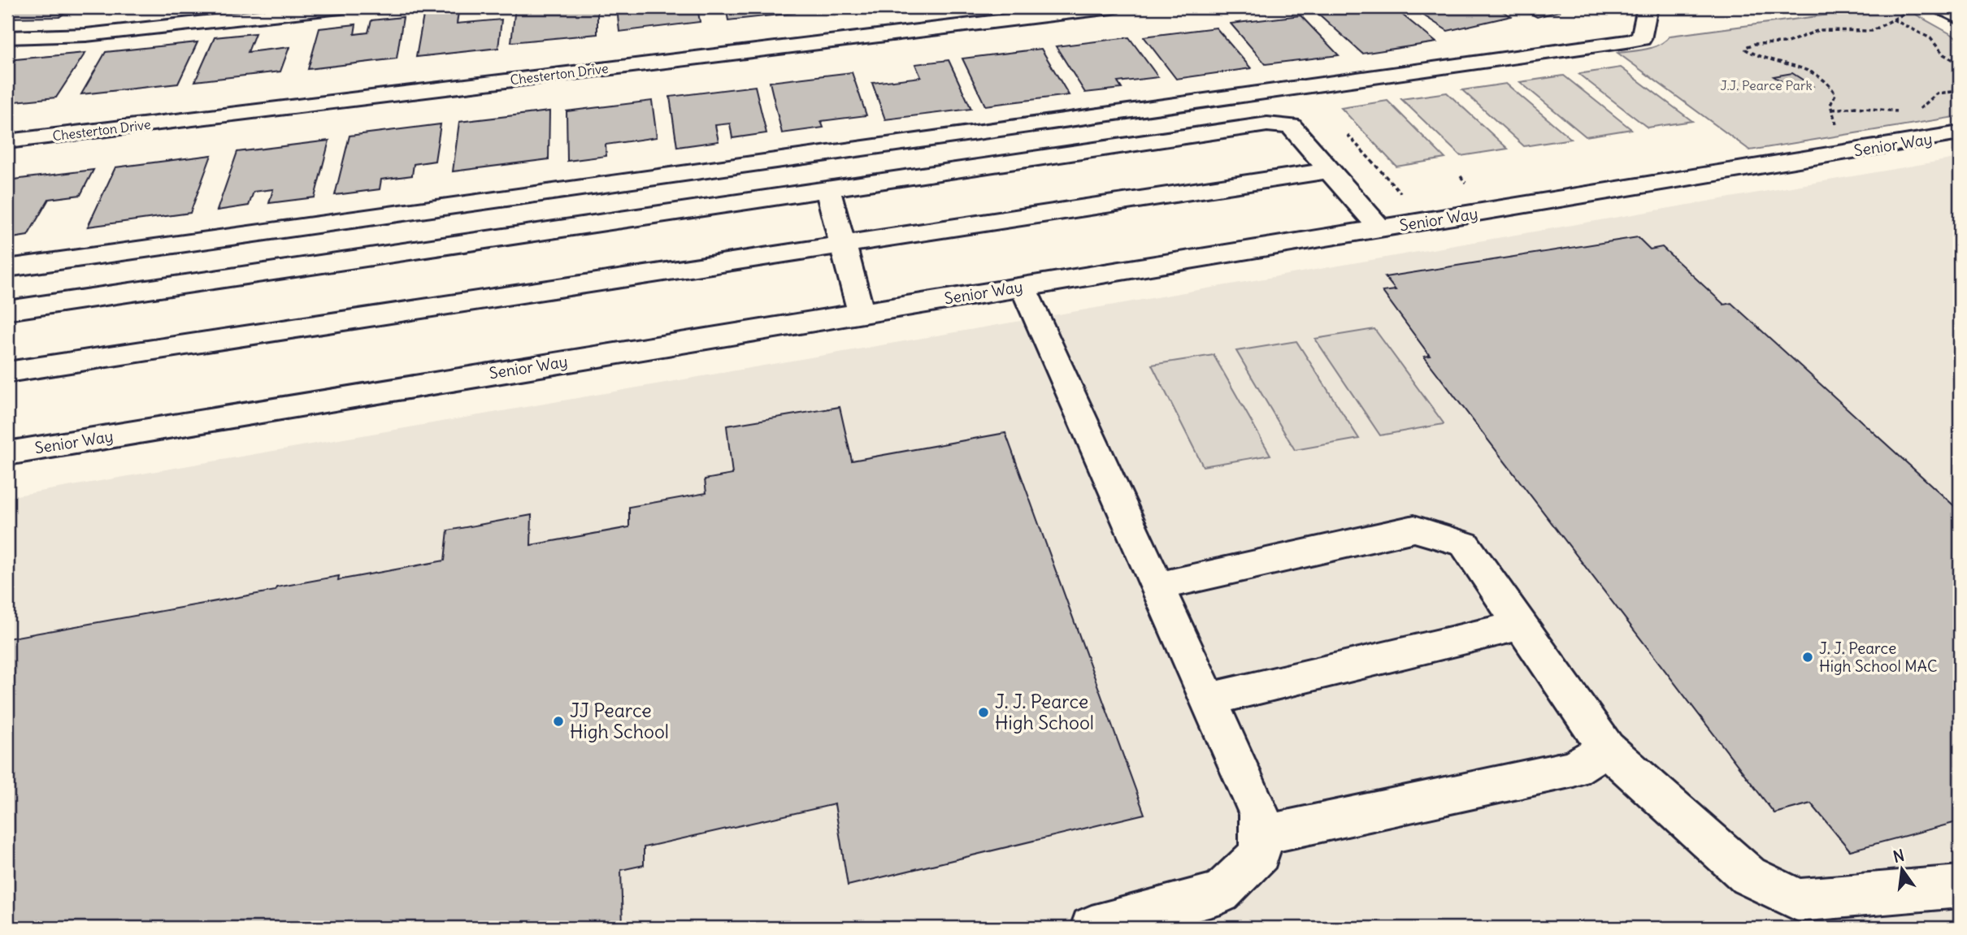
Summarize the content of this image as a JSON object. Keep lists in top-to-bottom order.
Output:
{
  "streets": {
    "street": ["Chesterton Drive", "Senior Way"]
  },
  "parks": ["J.J. Pearce Park"],
  "places": ["J. J. Pearce High School MAC", "J. J. Pearce High School", "JJ Pearce High School"],
  "north": "top"
}
